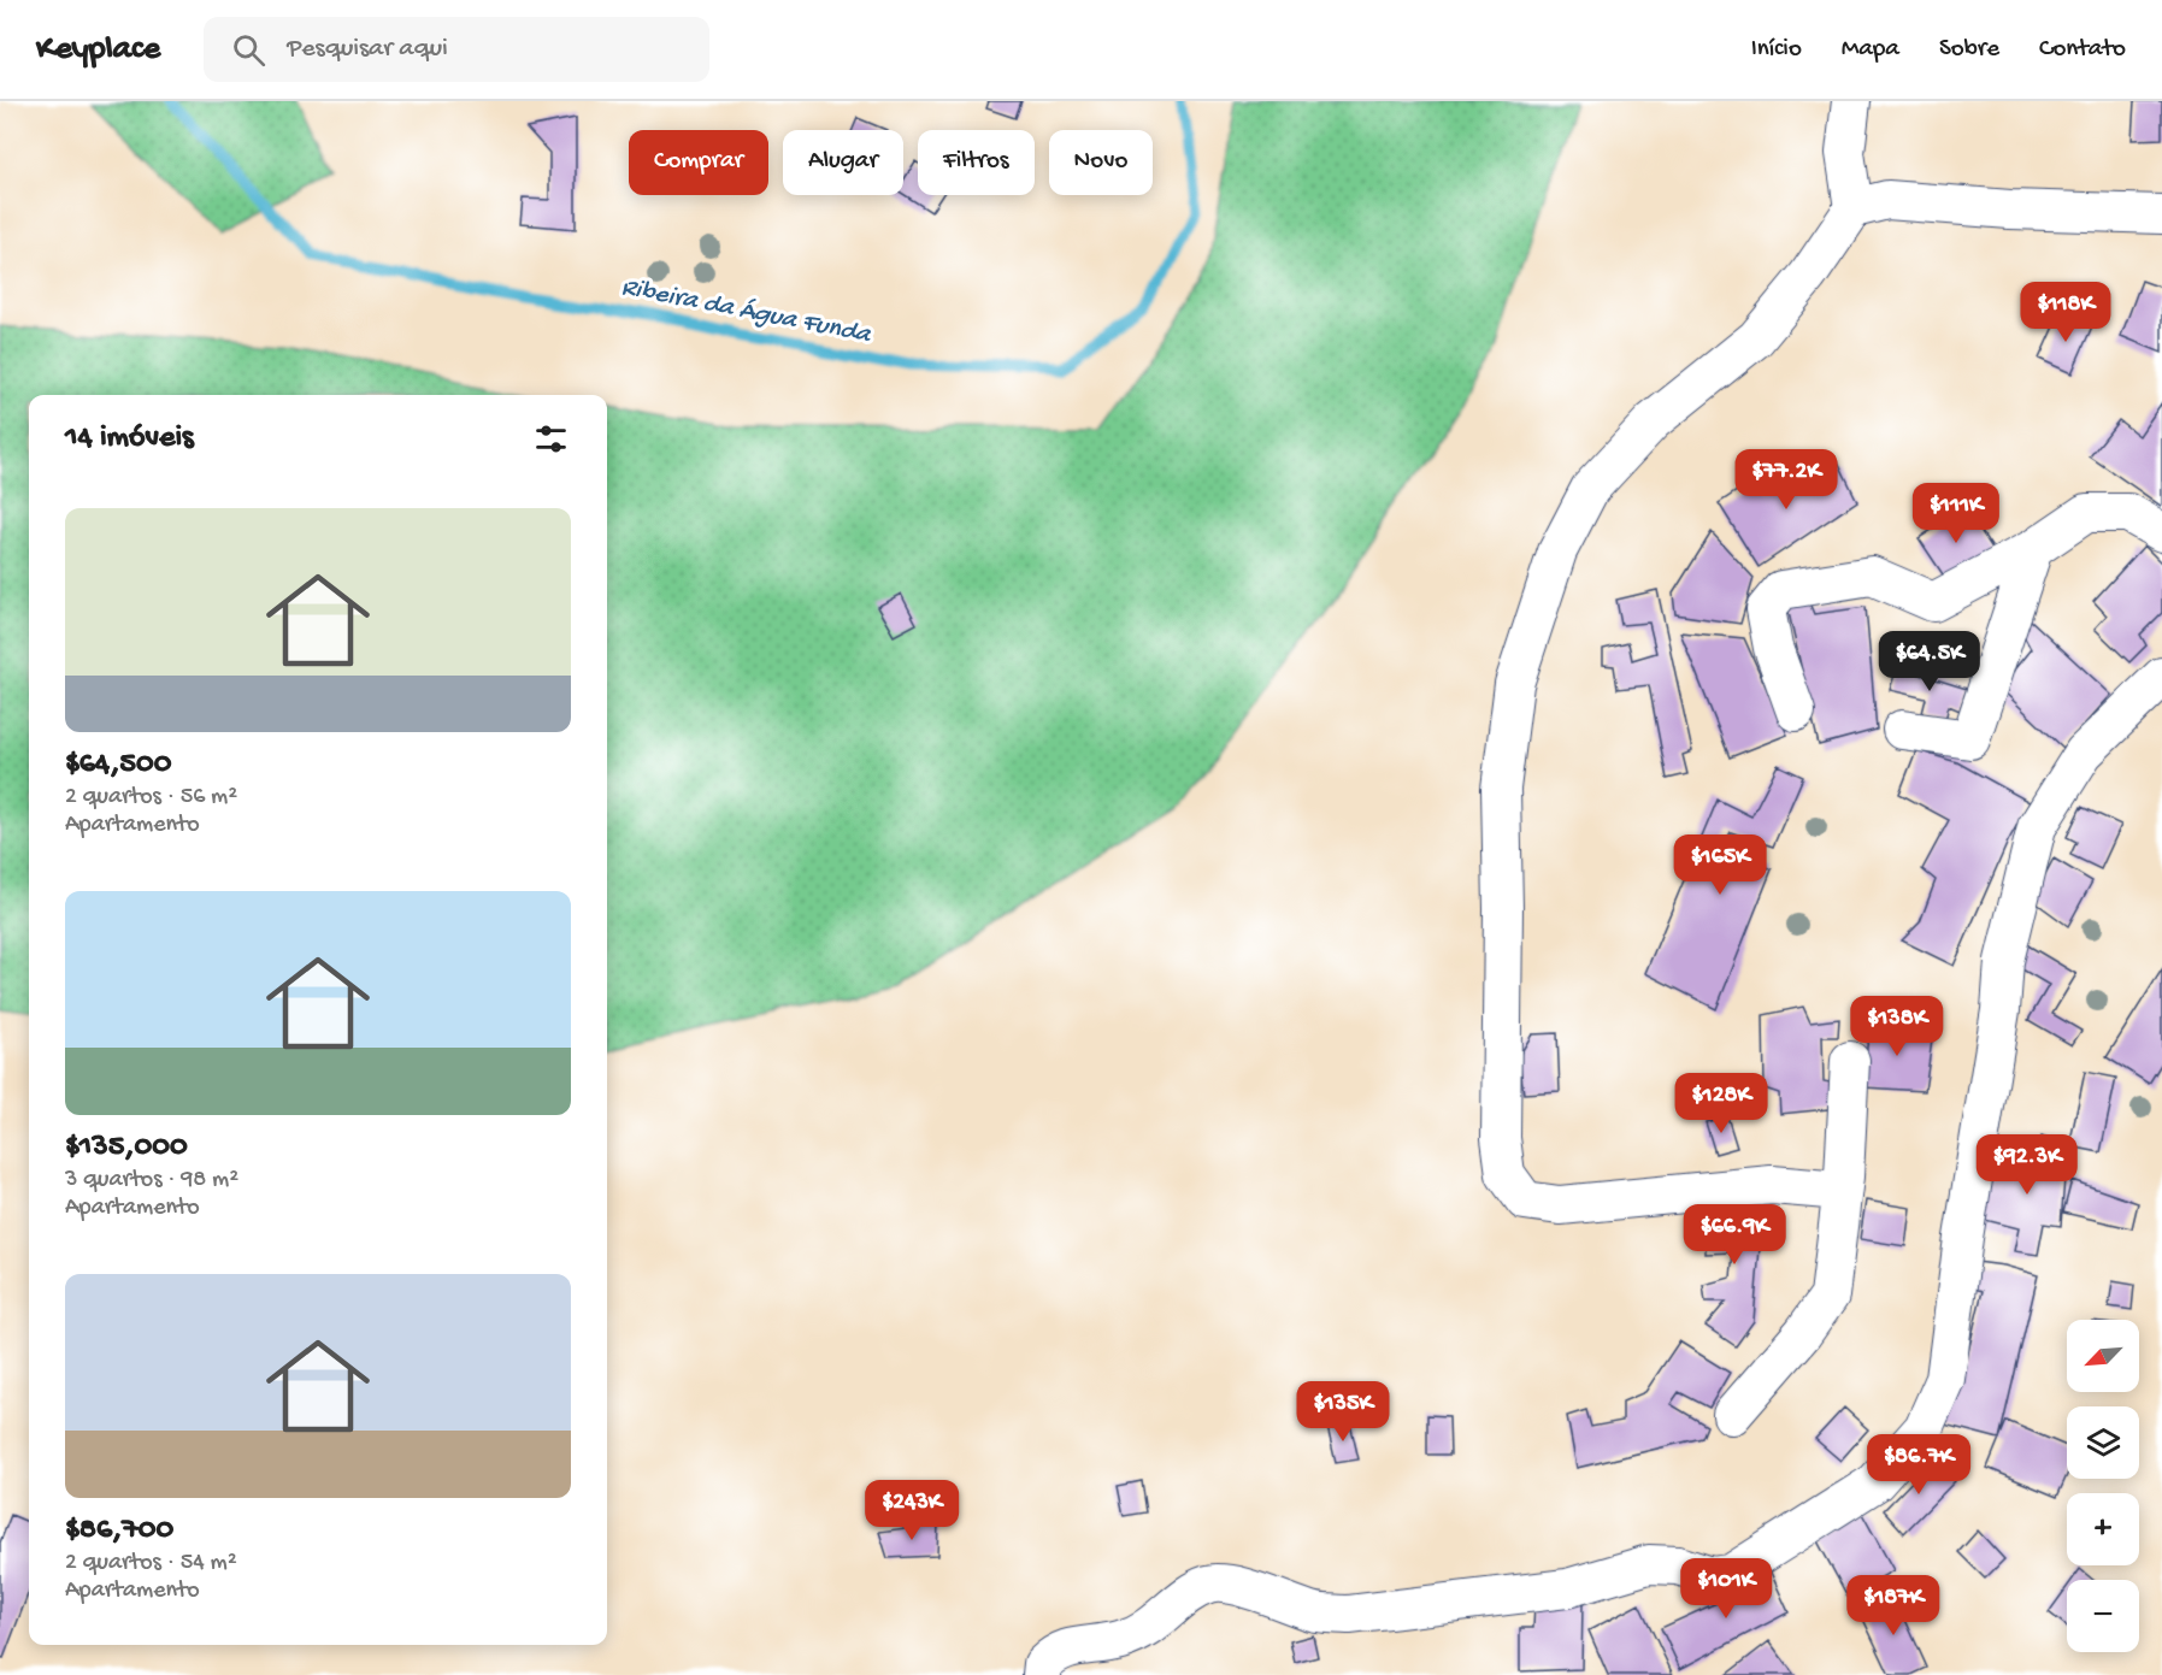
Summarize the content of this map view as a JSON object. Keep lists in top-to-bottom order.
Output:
{
  "water": ["Ribeira da Água Funda"],
  "north": "bottom left",
  "page": {
    "header": "Keyplace",
    "search": "Pesquisar aqui",
    "nav": [
      "Início",
      "Mapa",
      "Sobre",
      "Contato"
    ],
    "chip": [
      "Comprar",
      "Alugar",
      "Filtros",
      "Novo"
    ],
    "price": [
      "$118K",
      "$77.2K",
      "$111K",
      "$64.5K",
      "$165K",
      "$138K",
      "$128K",
      "$92.3K",
      "$66.9K",
      "$135K",
      "$86.7K",
      "$243K",
      "$101K",
      "$187K"
    ],
    "heading": "14 imóveis",
    "list": [
      {
        "name": "$64,500",
        "note": "2 quartos · 56 m² · Apartamento"
      },
      {
        "name": "$135,000",
        "note": "3 quartos · 98 m² · Apartamento"
      },
      {
        "name": "$86,700",
        "note": "2 quartos · 54 m² · Apartamento"
      }
    ],
    "map_buttons": ["+", "−"]
  }
}
